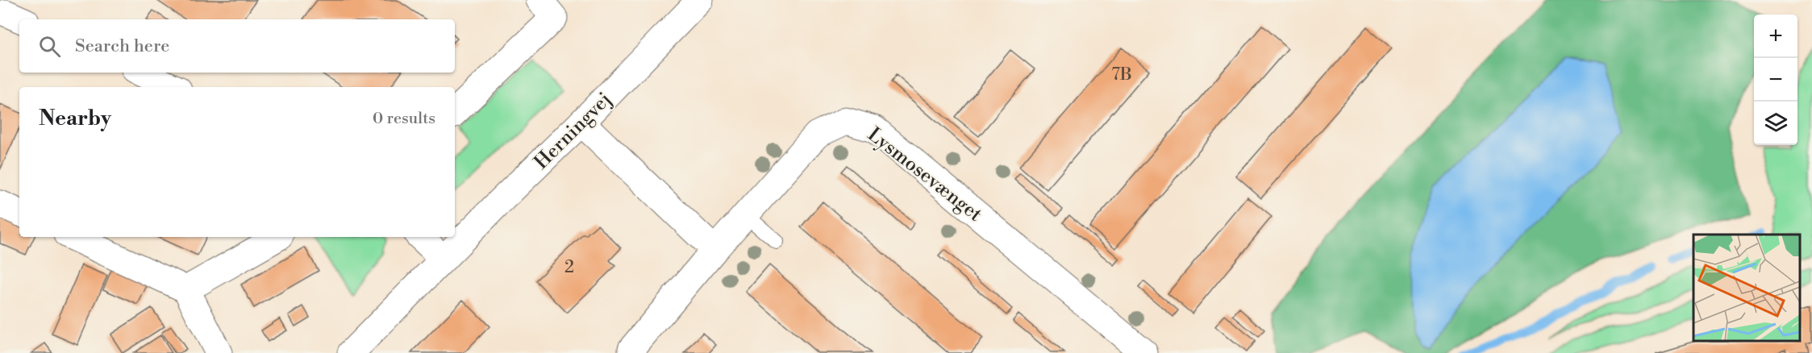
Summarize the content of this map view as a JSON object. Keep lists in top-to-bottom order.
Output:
{
  "streets": {
    "street": ["Herningvej", "Lysmosevænget"]
  },
  "house_numbers": ["7B", "2"],
  "page": {
    "map_buttons": ["+", "−"],
    "search": "Search here",
    "heading": ["Nearby", "0 results"]
  }
}
